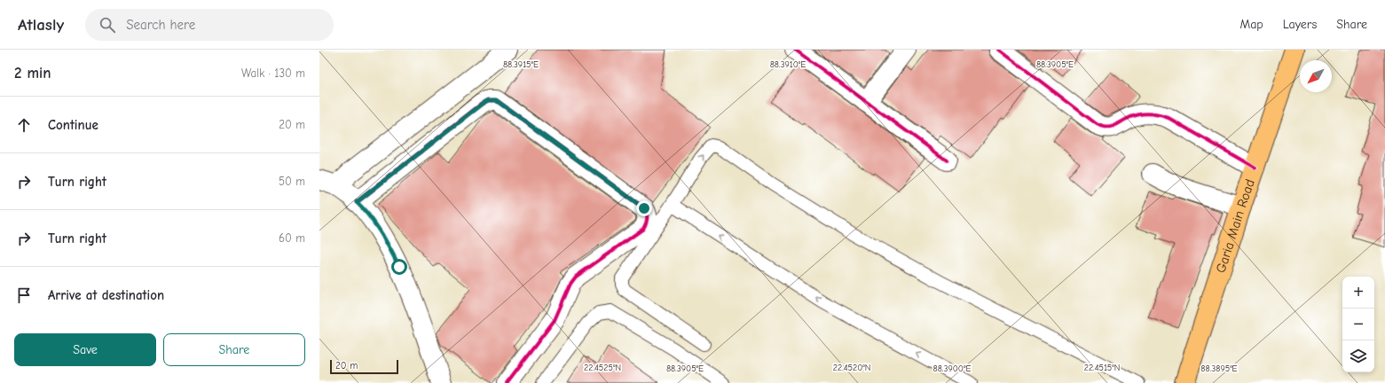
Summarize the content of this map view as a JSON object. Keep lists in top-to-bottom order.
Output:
{
  "streets": {
    "main road": ["Garia Main Road"]
  },
  "scale_bar": "20 m",
  "north": "bottom left",
  "page": {
    "header": "Atlasly",
    "search": "Search here",
    "nav": ["Map", "Layers", "Share"],
    "heading": ["2 min", "Walk · 130 m"],
    "list": [
      ["Continue", "20 m"],
      ["Turn right", "50 m"],
      ["Turn right", "60 m"],
      "Arrive at destination"
    ],
    "map_buttons": ["+", "−"],
    "buttons": ["Save", "Share"],
    "scale": "20 m"
  },
  "coordinates": [
    "88.3915°E",
    "88.3910°E",
    "88.3905°E",
    "22.4525°N",
    "22.4520°N",
    "22.4515°N",
    "88.3900°E",
    "88.3895°E"
  ]
}
